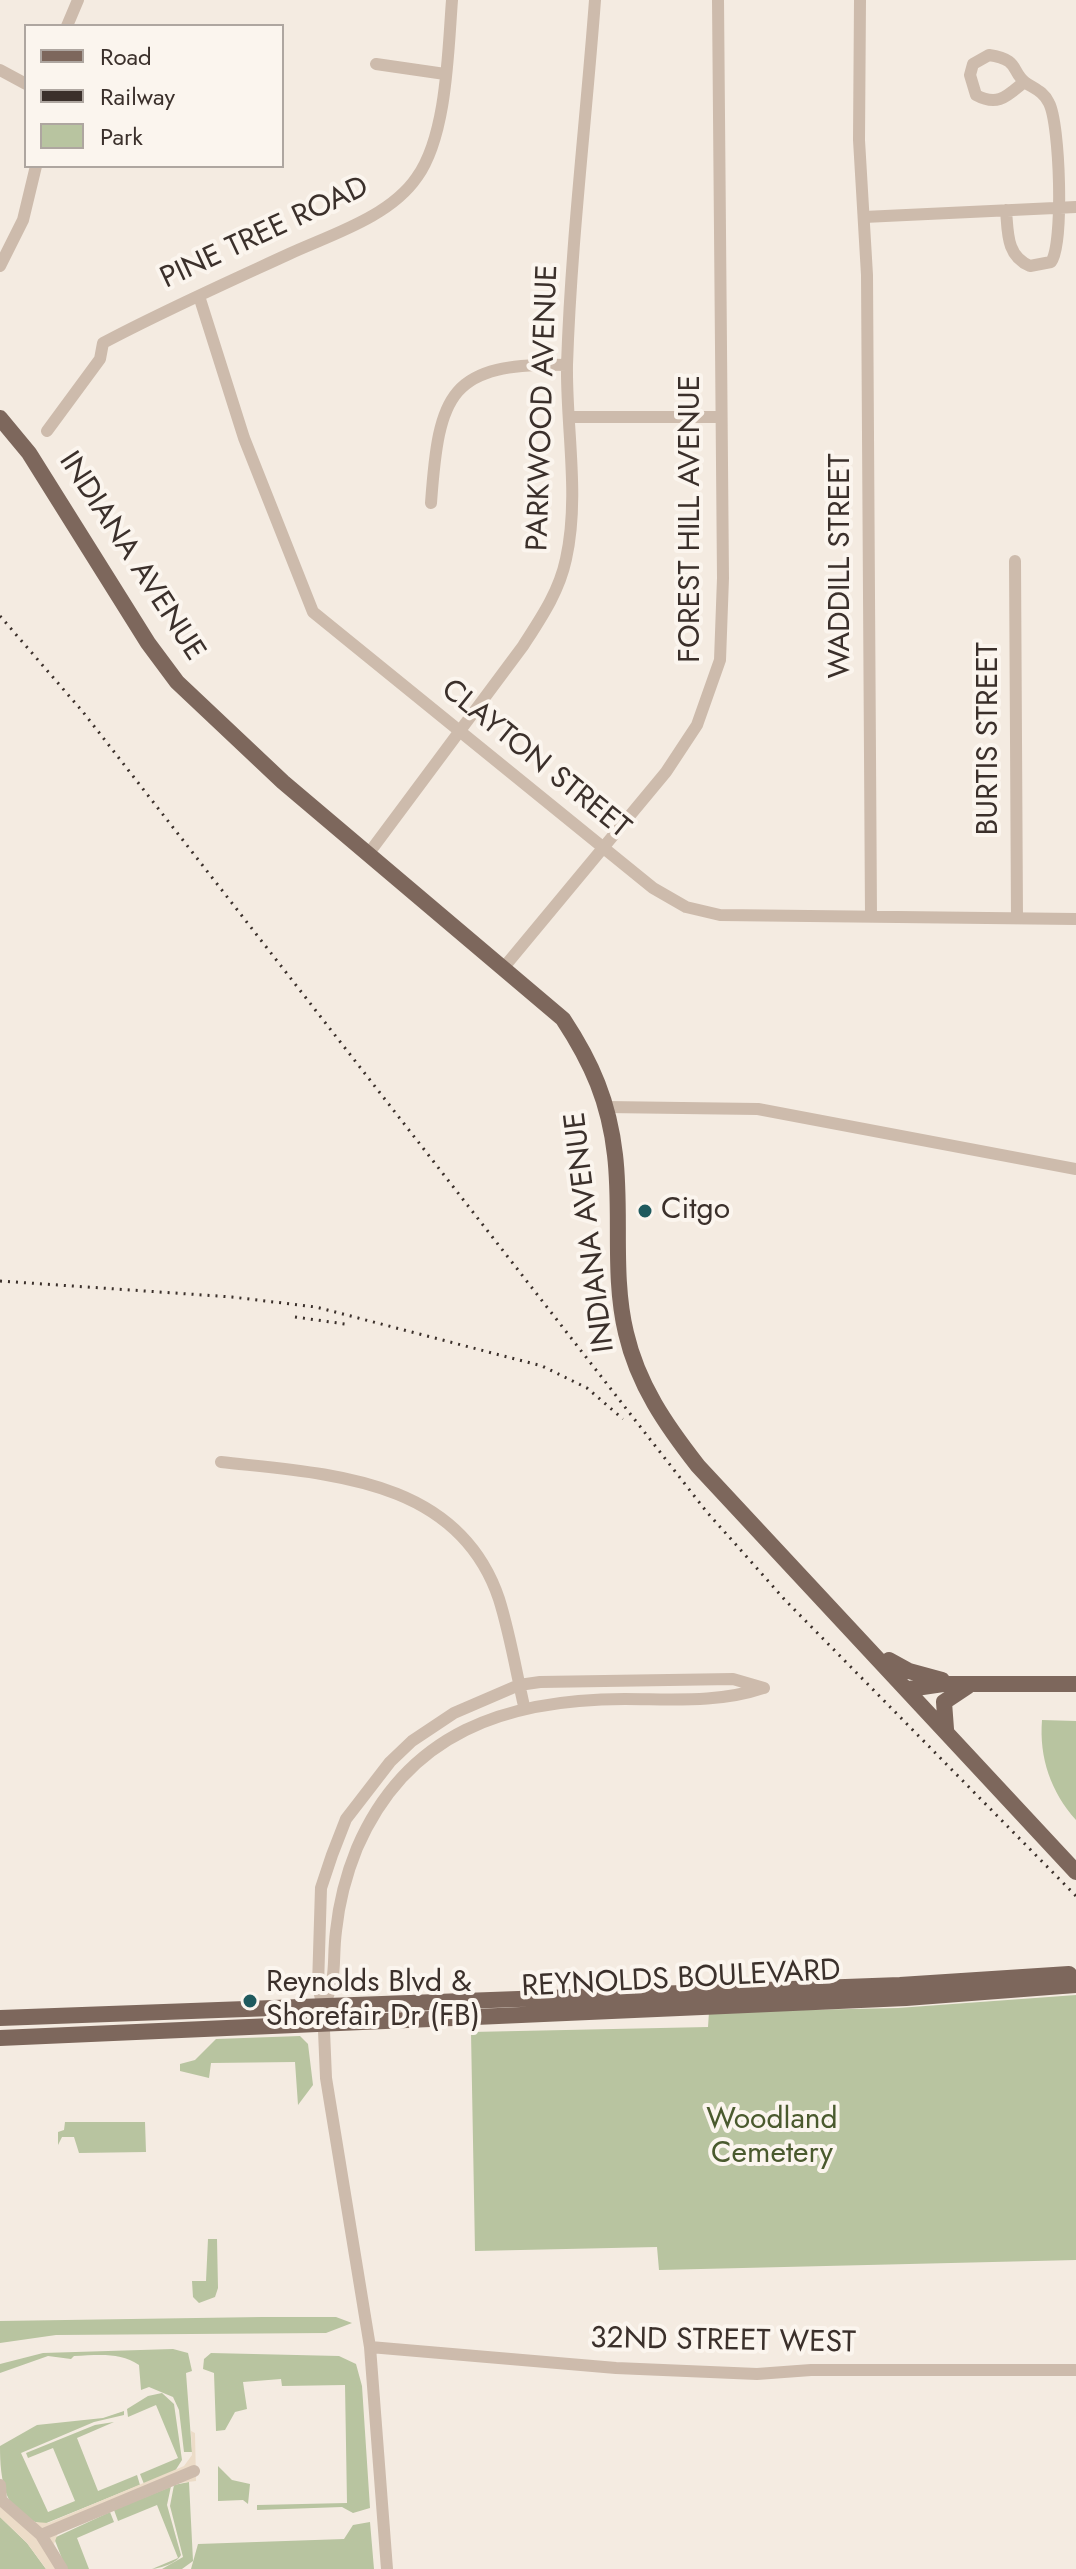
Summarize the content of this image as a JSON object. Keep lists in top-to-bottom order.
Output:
{
  "streets": {
    "main road": ["INDIANA AVENUE", "REYNOLDS BOULEVARD"],
    "street": [
      "PINE TREE ROAD",
      "PARKWOOD AVENUE",
      "FOREST HILL AVENUE",
      "WADDILL STREET",
      "BURTIS STREET",
      "CLAYTON STREET",
      "32ND STREET WEST"
    ]
  },
  "crossings": [
    ["PINE TREE ROAD", "CLAYTON STREET"],
    ["PARKWOOD AVENUE", "INDIANA AVENUE"],
    ["PARKWOOD AVENUE", "CLAYTON STREET"],
    ["FOREST HILL AVENUE", "INDIANA AVENUE"],
    ["FOREST HILL AVENUE", "CLAYTON STREET"],
    ["WADDILL STREET", "CLAYTON STREET"],
    ["BURTIS STREET", "CLAYTON STREET"]
  ],
  "parks": ["Woodland Cemetery"],
  "places": ["Citgo", "Reynolds Blvd & Shorefair Dr (FB)"],
  "legend": ["Road", "Railway", "Park"]
}
